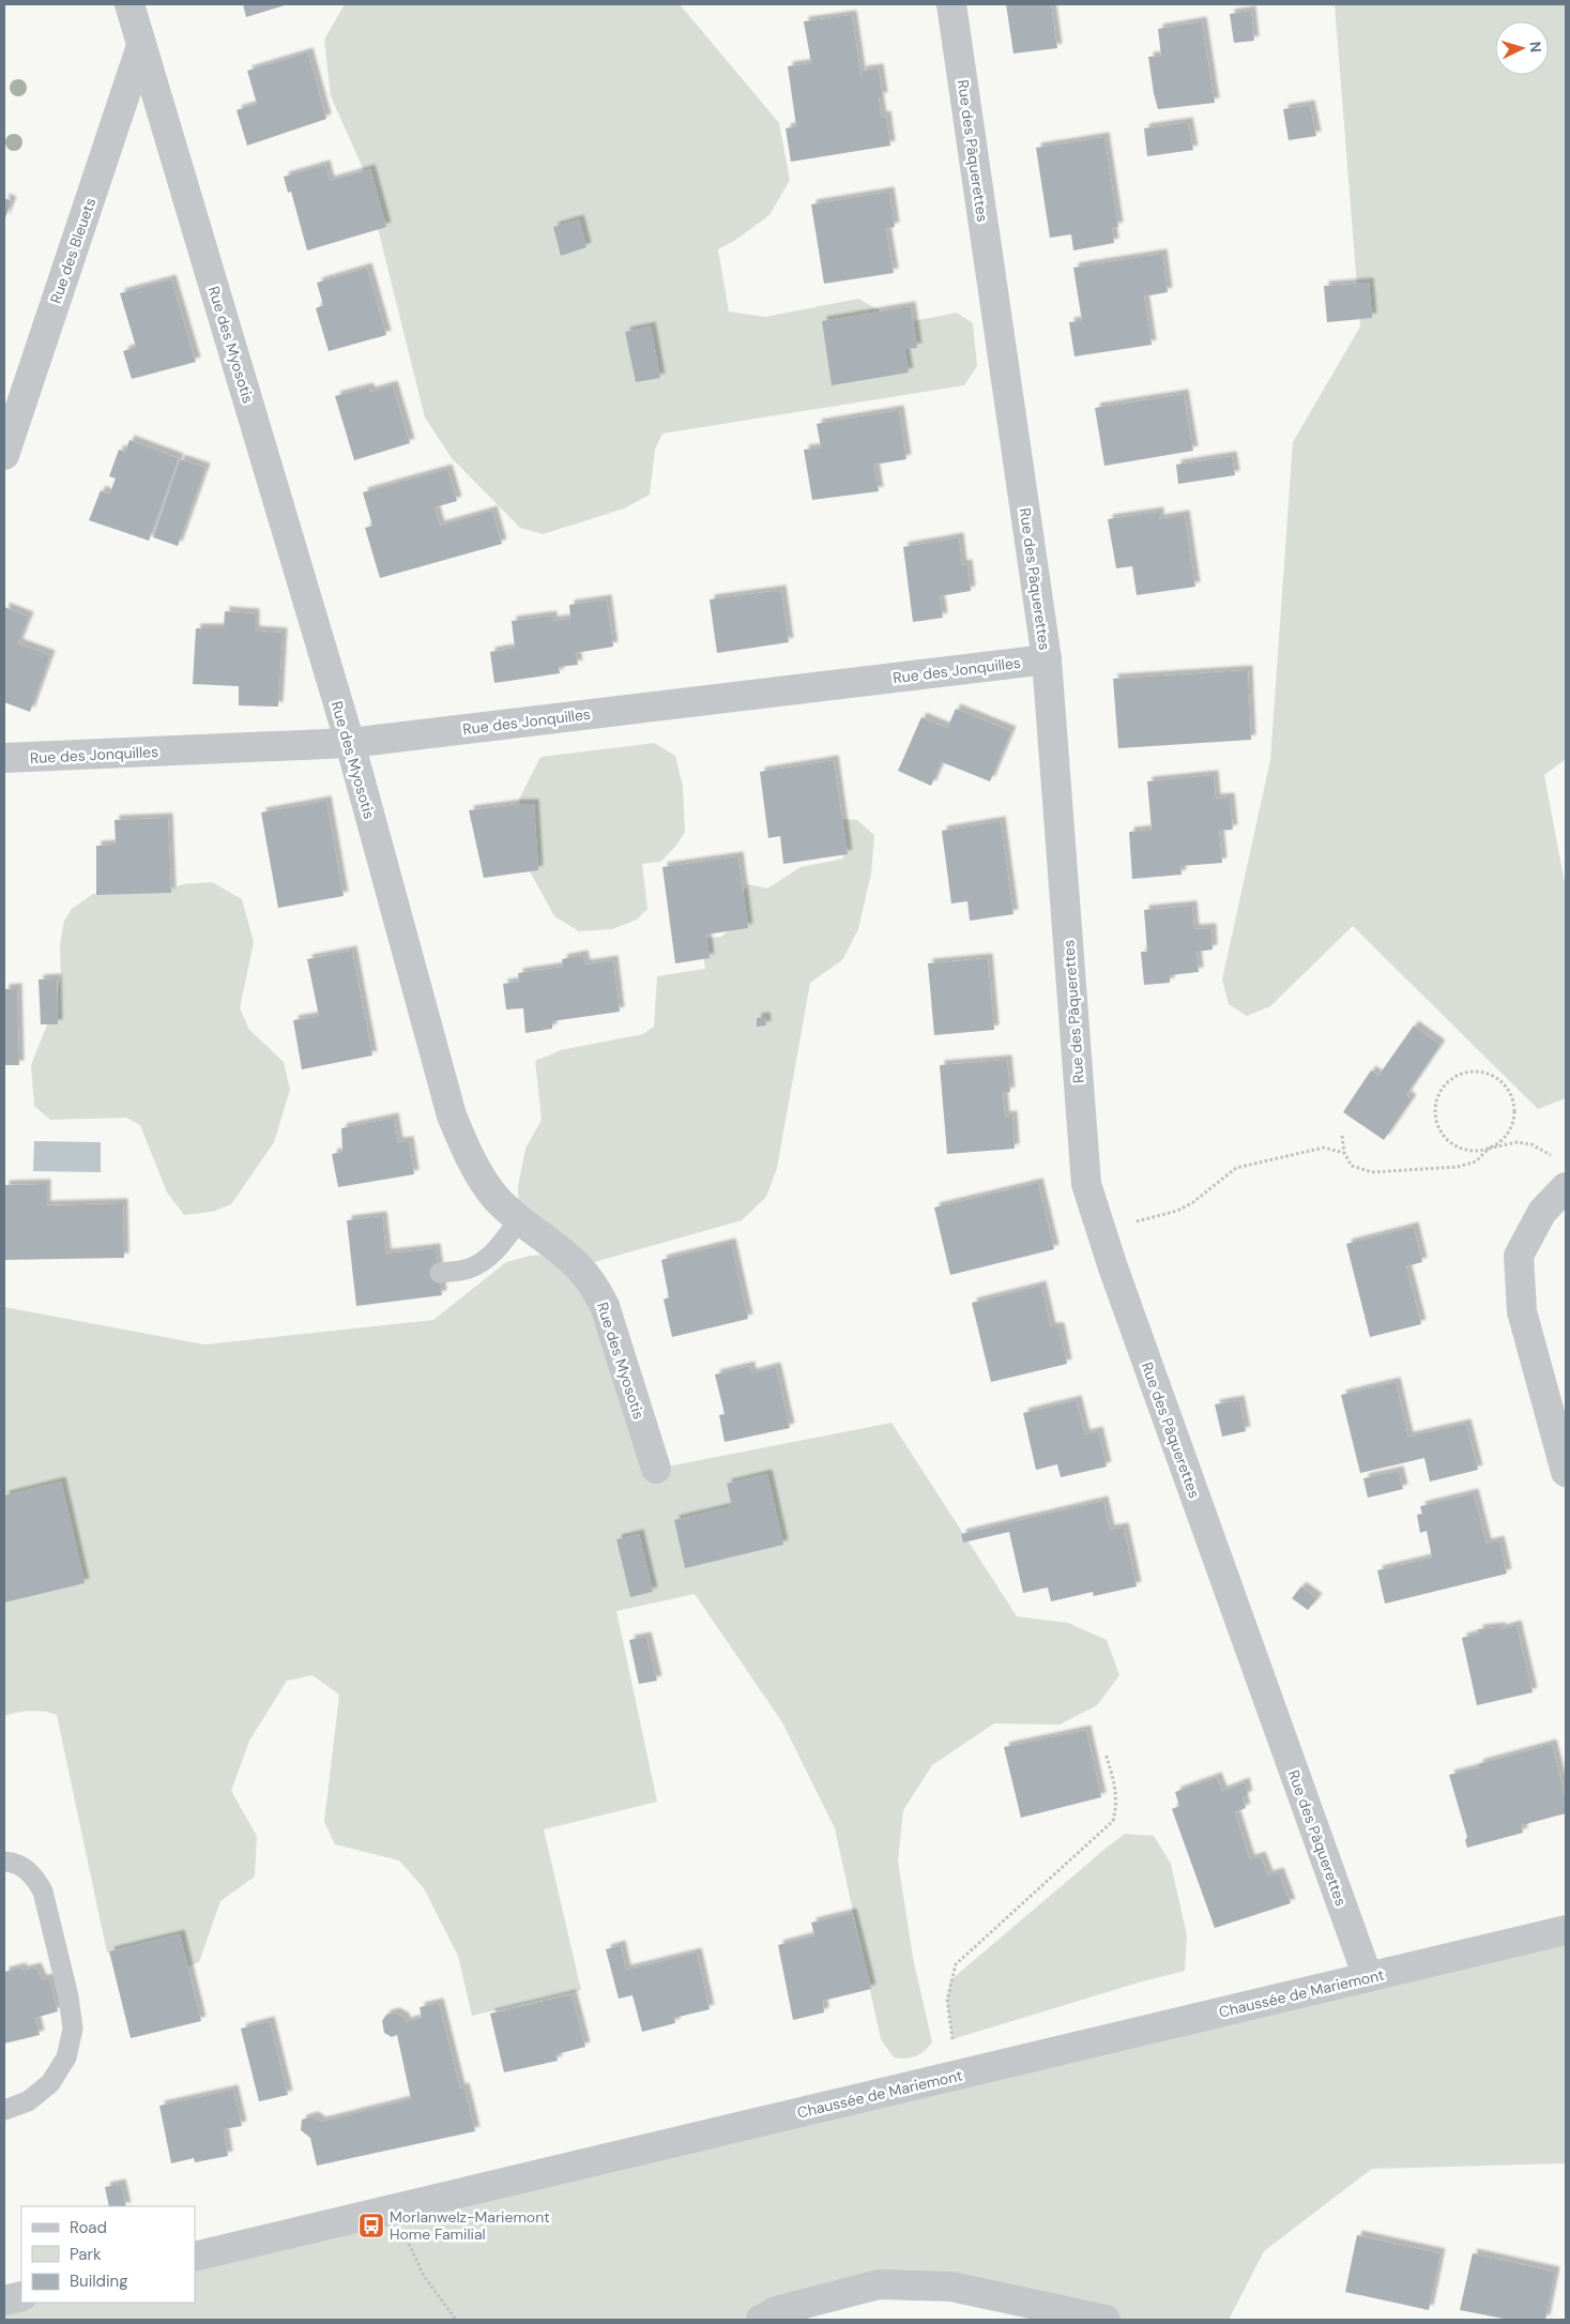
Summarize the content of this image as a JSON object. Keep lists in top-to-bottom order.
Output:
{
  "streets": {
    "street": [
      "Rue des Pâquerettes",
      "Rue des Bleuets",
      "Rue des Myosotis",
      "Rue des Jonquilles",
      "Chaussée de Mariemont"
    ]
  },
  "crossings": [
    ["Rue des Pâquerettes", "Rue des Jonquilles"],
    ["Rue des Pâquerettes", "Chaussée de Mariemont"],
    ["Rue des Bleuets", "Rue des Myosotis"],
    ["Rue des Myosotis", "Rue des Jonquilles"]
  ],
  "places": {
    "bus stop": ["Morlanwelz-Mariemont Home Familial"]
  },
  "legend": ["Road", "Park", "Building"],
  "north": "right"
}
